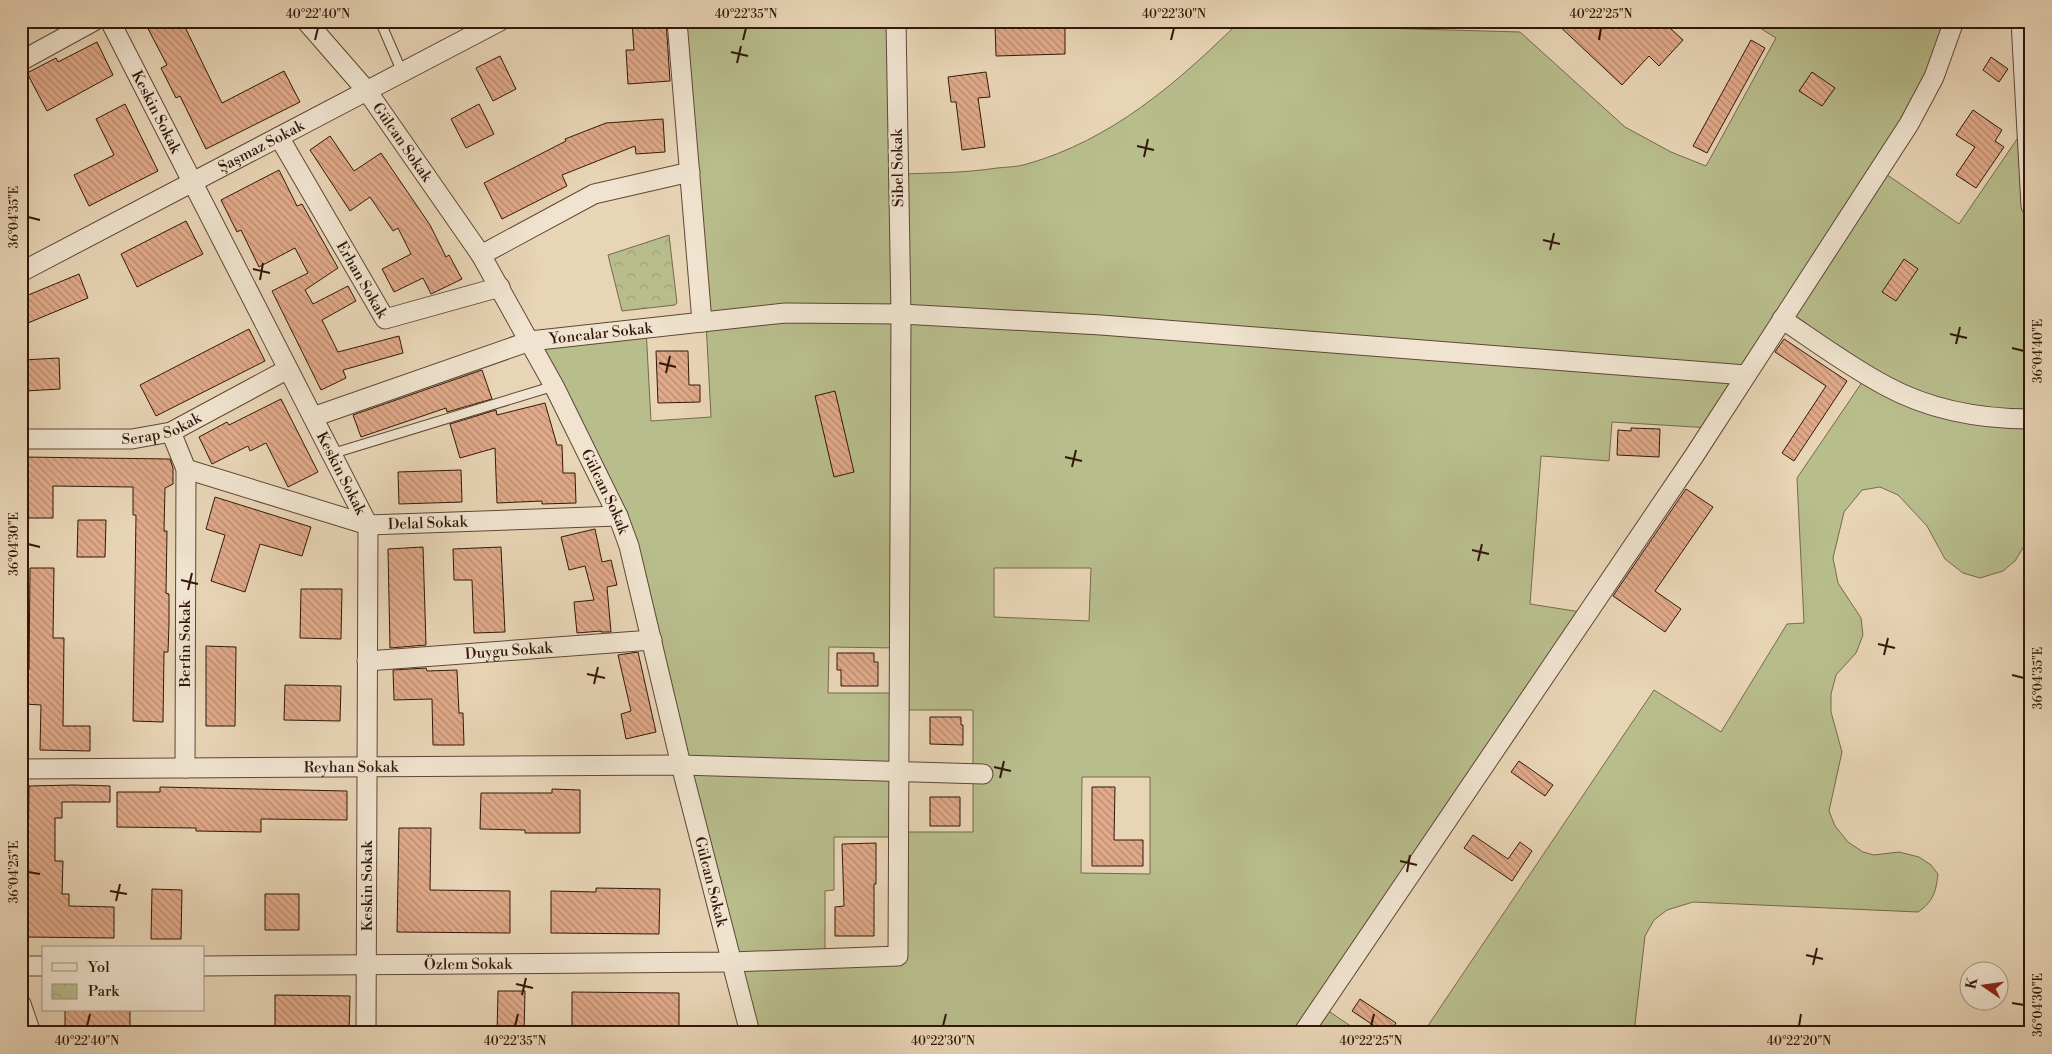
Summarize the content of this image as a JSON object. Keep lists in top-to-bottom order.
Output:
{
  "streets": {
    "street": [
      "Keskin Sokak",
      "Gülcan Sokak",
      "Şaşmaz Sokak",
      "Sibel Sokak",
      "Erhan Sokak",
      "Yoncalar Sokak",
      "Serap Sokak",
      "Delal Sokak",
      "Berfin Sokak",
      "Duygu Sokak",
      "Reyhan Sokak",
      "Özlem Sokak"
    ]
  },
  "crossings": [
    ["Keskin Sokak", "Şaşmaz Sokak"],
    ["Keskin Sokak", "Yoncalar Sokak"],
    ["Keskin Sokak", "Serap Sokak"],
    ["Keskin Sokak", "Delal Sokak"],
    ["Keskin Sokak", "Duygu Sokak"],
    ["Keskin Sokak", "Reyhan Sokak"],
    ["Keskin Sokak", "Özlem Sokak"],
    ["Gülcan Sokak", "Şaşmaz Sokak"],
    ["Gülcan Sokak", "Erhan Sokak"],
    ["Gülcan Sokak", "Yoncalar Sokak"],
    ["Gülcan Sokak", "Delal Sokak"],
    ["Gülcan Sokak", "Duygu Sokak"],
    ["Gülcan Sokak", "Reyhan Sokak"],
    ["Gülcan Sokak", "Özlem Sokak"],
    ["Şaşmaz Sokak", "Erhan Sokak"],
    ["Sibel Sokak", "Yoncalar Sokak"],
    ["Sibel Sokak", "Reyhan Sokak"],
    ["Sibel Sokak", "Özlem Sokak"],
    ["Serap Sokak", "Berfin Sokak"],
    ["Delal Sokak", "Berfin Sokak"],
    ["Berfin Sokak", "Reyhan Sokak"],
    ["Reyhan Sokak", "Özlem Sokak"]
  ],
  "legend": ["Yol", "Park"],
  "north": "left",
  "coordinates": [
    "40°22'40\"N",
    "40°22'35\"N",
    "40°22'30\"N",
    "40°22'25\"N",
    "36°04'35\"E",
    "36°04'40\"E",
    "36°04'30\"E",
    "36°04'25\"E",
    "40°22'20\"N"
  ]
}
